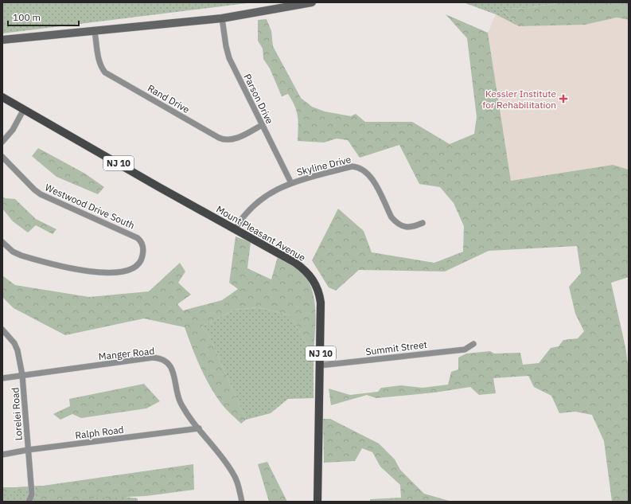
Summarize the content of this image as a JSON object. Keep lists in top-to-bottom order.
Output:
{
  "streets": {
    "main road": ["NJ 10", "Mount Pleasant Avenue"],
    "street": [
      "Rand Drive",
      "Parson Drive",
      "Skyline Drive",
      "Westwood Drive South",
      "Summit Street",
      "Manger Road",
      "Lorelei Road",
      "Ralph Road"
    ]
  },
  "crossings": [
    ["Rand Drive", "Parson Drive"],
    ["Parson Drive", "Skyline Drive"],
    ["Skyline Drive", "Mount Pleasant Avenue"],
    ["Mount Pleasant Avenue", "Summit Street"],
    ["Manger Road", "Lorelei Road"],
    ["Manger Road", "Ralph Road"],
    ["Lorelei Road", "Ralph Road"]
  ],
  "places": {
    "health": ["Kessler Institute for Rehabilitation"]
  },
  "scale_bar": "100 m"
}
